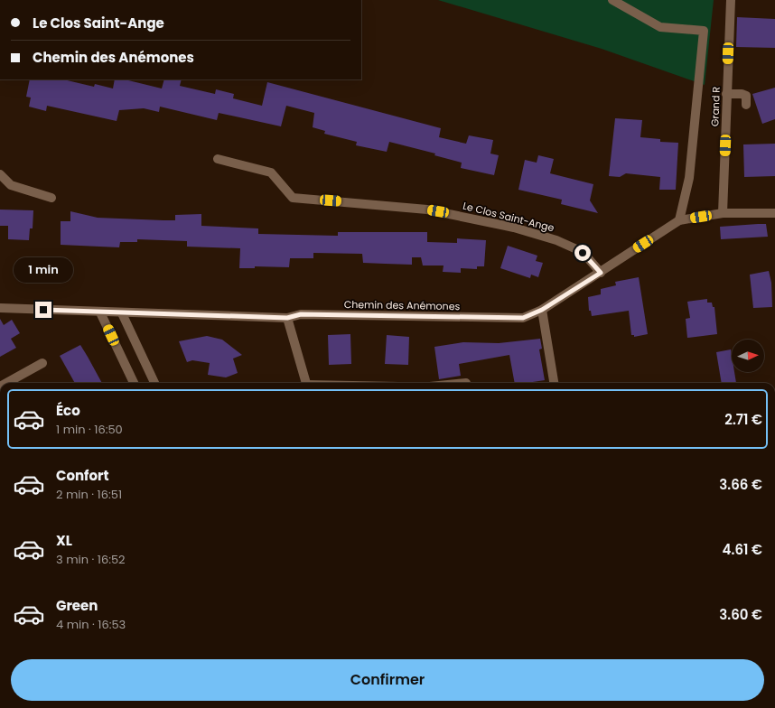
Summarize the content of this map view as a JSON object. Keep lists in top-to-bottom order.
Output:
{
  "streets": {
    "street": ["Grand R", "Le Clos Saint-Ange", "Chemin des Anémones"]
  },
  "crossings": [
    ["Grand R", "Chemin des Anémones"],
    ["Le Clos Saint-Ange", "Chemin des Anémones"]
  ],
  "north": "right",
  "page": {
    "banner": ["Le Clos Saint-Ange", "Chemin des Anémones"],
    "bubble": "1 min",
    "list": [
      {
        "name": "Éco",
        "note": "1 min · 16:50",
        "value": "2.71 €"
      },
      {
        "name": "Confort",
        "note": "2 min · 16:51",
        "value": "3.66 €"
      },
      {
        "name": "XL",
        "note": "3 min · 16:52",
        "value": "4.61 €"
      },
      {
        "name": "Green",
        "note": "4 min · 16:53",
        "value": "3.60 €"
      }
    ],
    "buttons": "Confirmer"
  }
}
